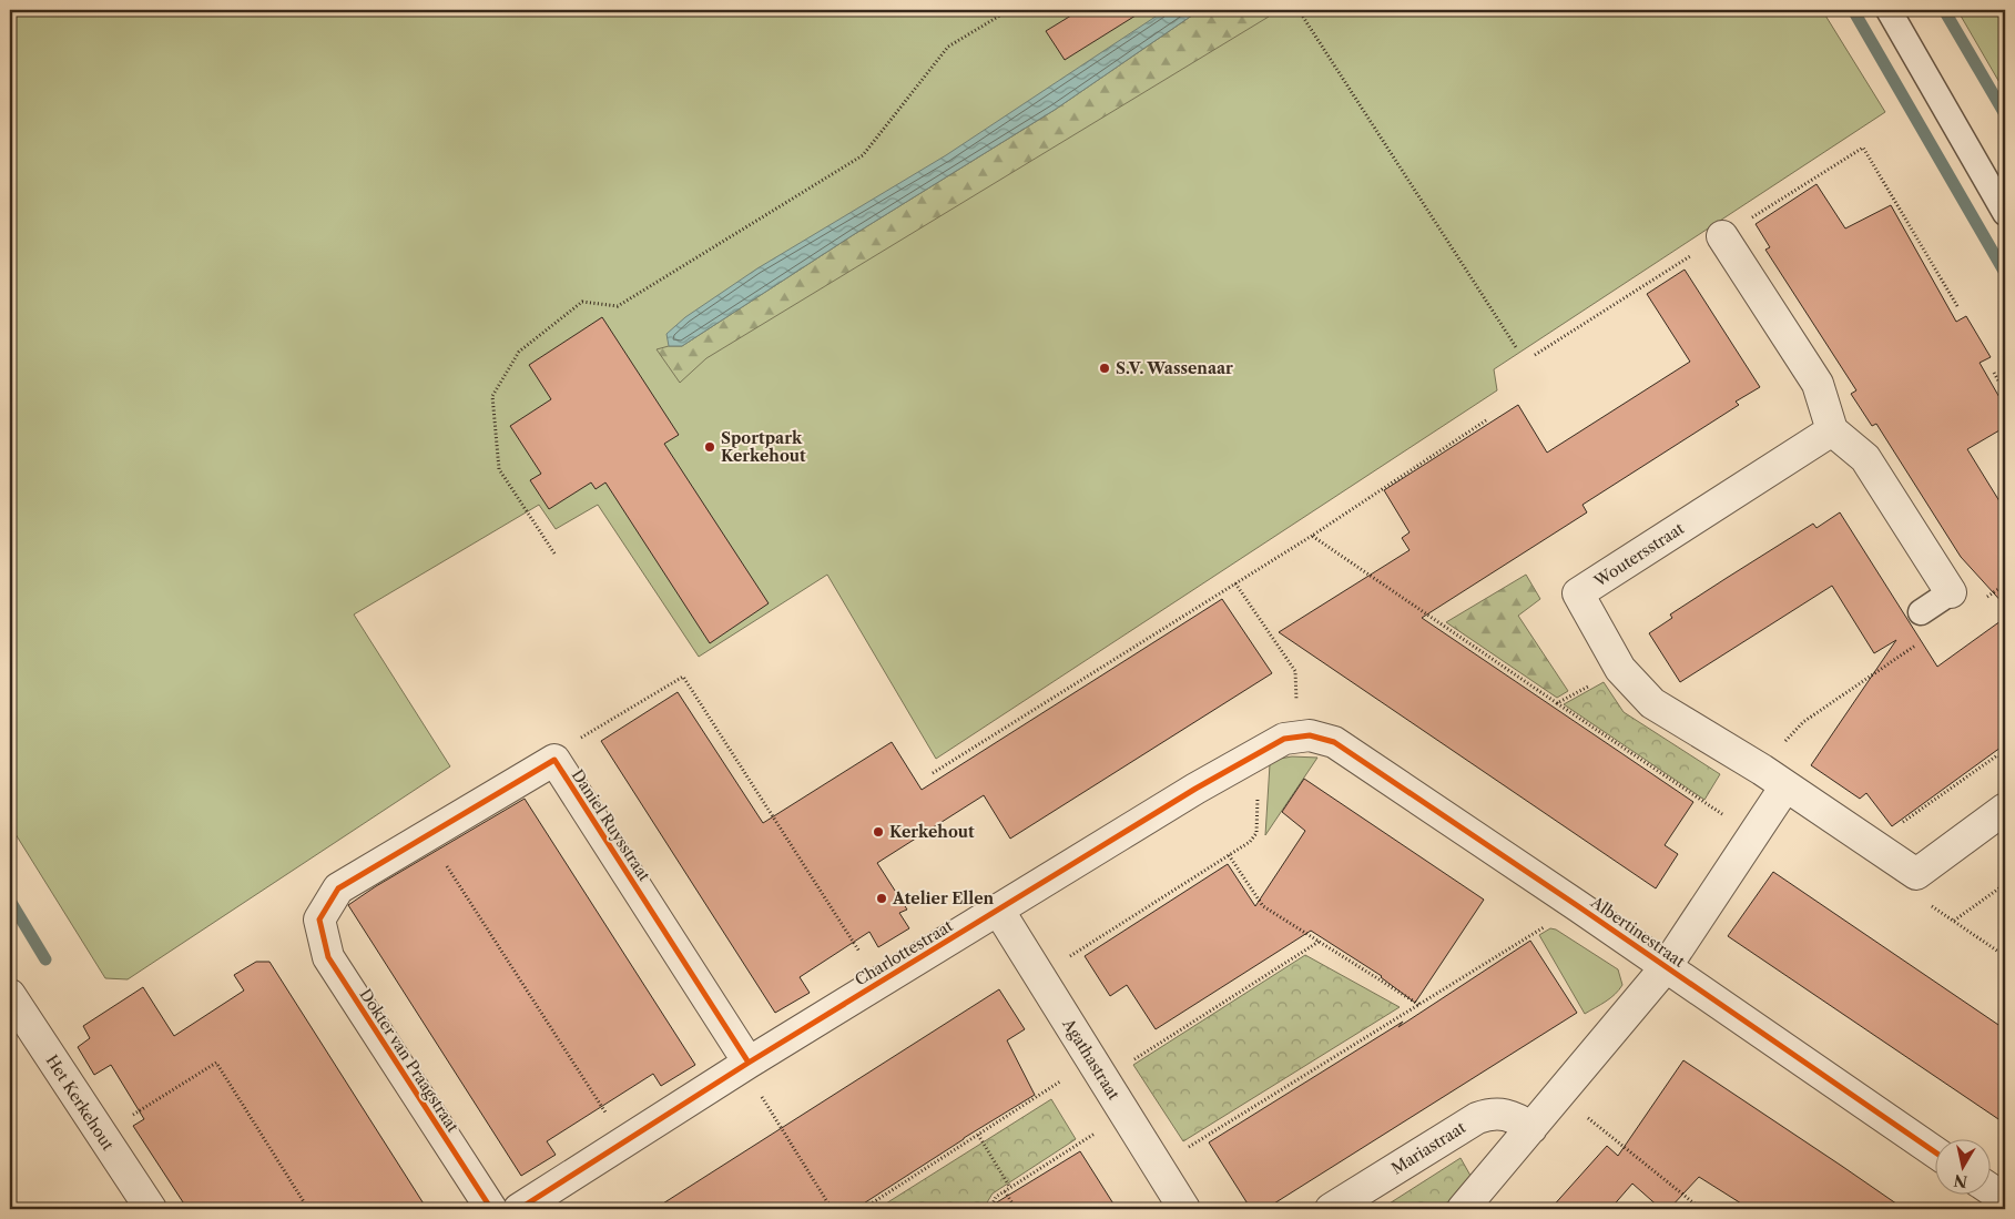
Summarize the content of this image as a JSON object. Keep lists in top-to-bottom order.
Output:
{
  "streets": {
    "street": [
      "Woutersstraat",
      "Daniel Ruysstraat",
      "Albertinestraat",
      "Charlottestraat",
      "Agathastraat",
      "Dokter van Praagstraat",
      "Het Kerkehout",
      "Mariastraat"
    ]
  },
  "crossings": [
    ["Daniel Ruysstraat", "Charlottestraat"],
    ["Daniel Ruysstraat", "Dokter van Praagstraat"],
    ["Albertinestraat", "Charlottestraat"],
    ["Charlottestraat", "Agathastraat"]
  ],
  "places": [
    "S.V. Wassenaar",
    "Sportpark Kerkehout",
    "Kerkehout",
    "Atelier Ellen"
  ],
  "north": "bottom"
}
